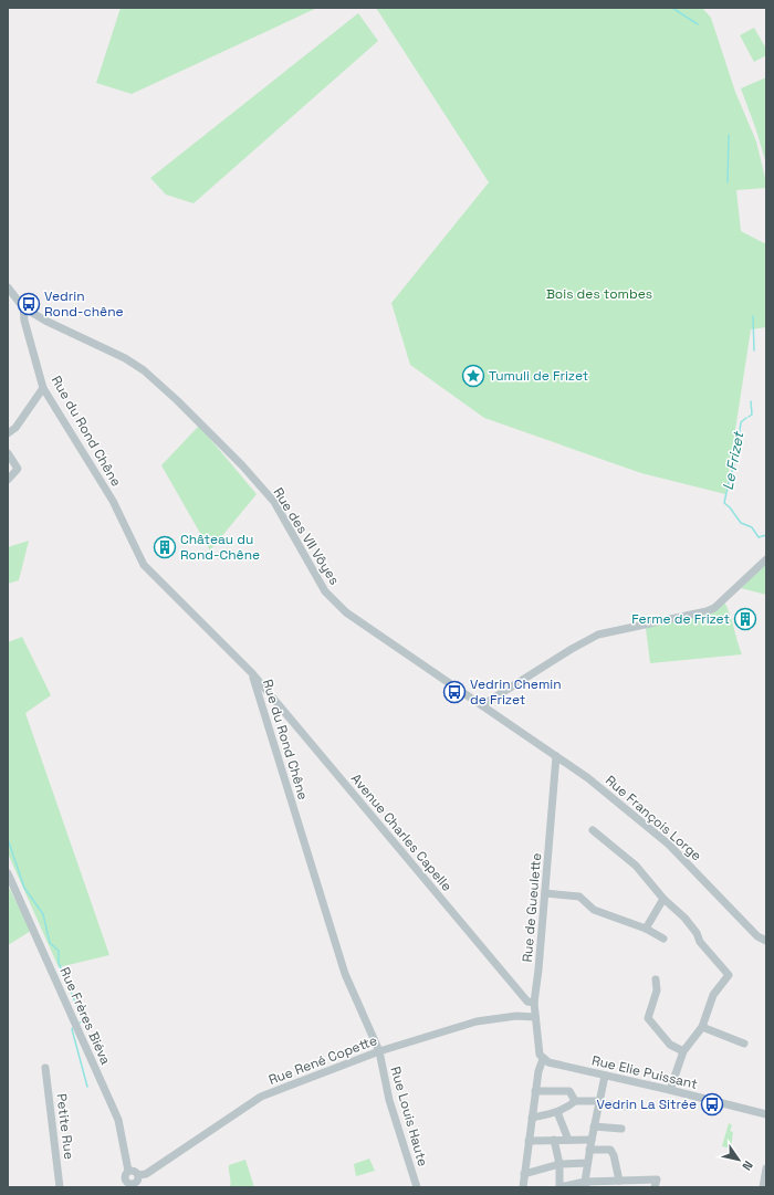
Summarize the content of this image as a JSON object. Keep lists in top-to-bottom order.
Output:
{
  "streets": {
    "street": [
      "Rue du Rond Chêne",
      "Rue des VII Vôyes",
      "Rue François Lorge",
      "Avenue Charles Capelle",
      "Rue de Gueulette",
      "Rue Frères Biéva",
      "Rue René Copette",
      "Rue Elie Puissant",
      "Rue Louis Haute",
      "Petite Rue"
    ]
  },
  "crossings": [
    ["Rue du Rond Chêne", "Rue des VII Vôyes"],
    ["Rue du Rond Chêne", "Avenue Charles Capelle"],
    ["Rue du Rond Chêne", "Rue René Copette"],
    ["Rue du Rond Chêne", "Rue Louis Haute"],
    ["Rue des VII Vôyes", "Rue François Lorge"],
    ["Rue des VII Vôyes", "Rue de Gueulette"],
    ["Rue François Lorge", "Rue de Gueulette"],
    ["Avenue Charles Capelle", "Rue de Gueulette"],
    ["Rue de Gueulette", "Rue René Copette"],
    ["Rue de Gueulette", "Rue Elie Puissant"],
    ["Rue Frères Biéva", "Rue René Copette"],
    ["Rue René Copette", "Rue Louis Haute"]
  ],
  "water": ["Le Frizet"],
  "parks": ["Bois des tombes"],
  "places": {
    "bus stop": ["Vedrin Rond-chêne", "Vedrin Chemin de Frizet", "Vedrin La Sitrée"],
    "place": ["Tumuli de Frizet"],
    "building": ["Château du Rond-Chêne", "Ferme de Frizet"]
  },
  "north": "bottom right"
}
